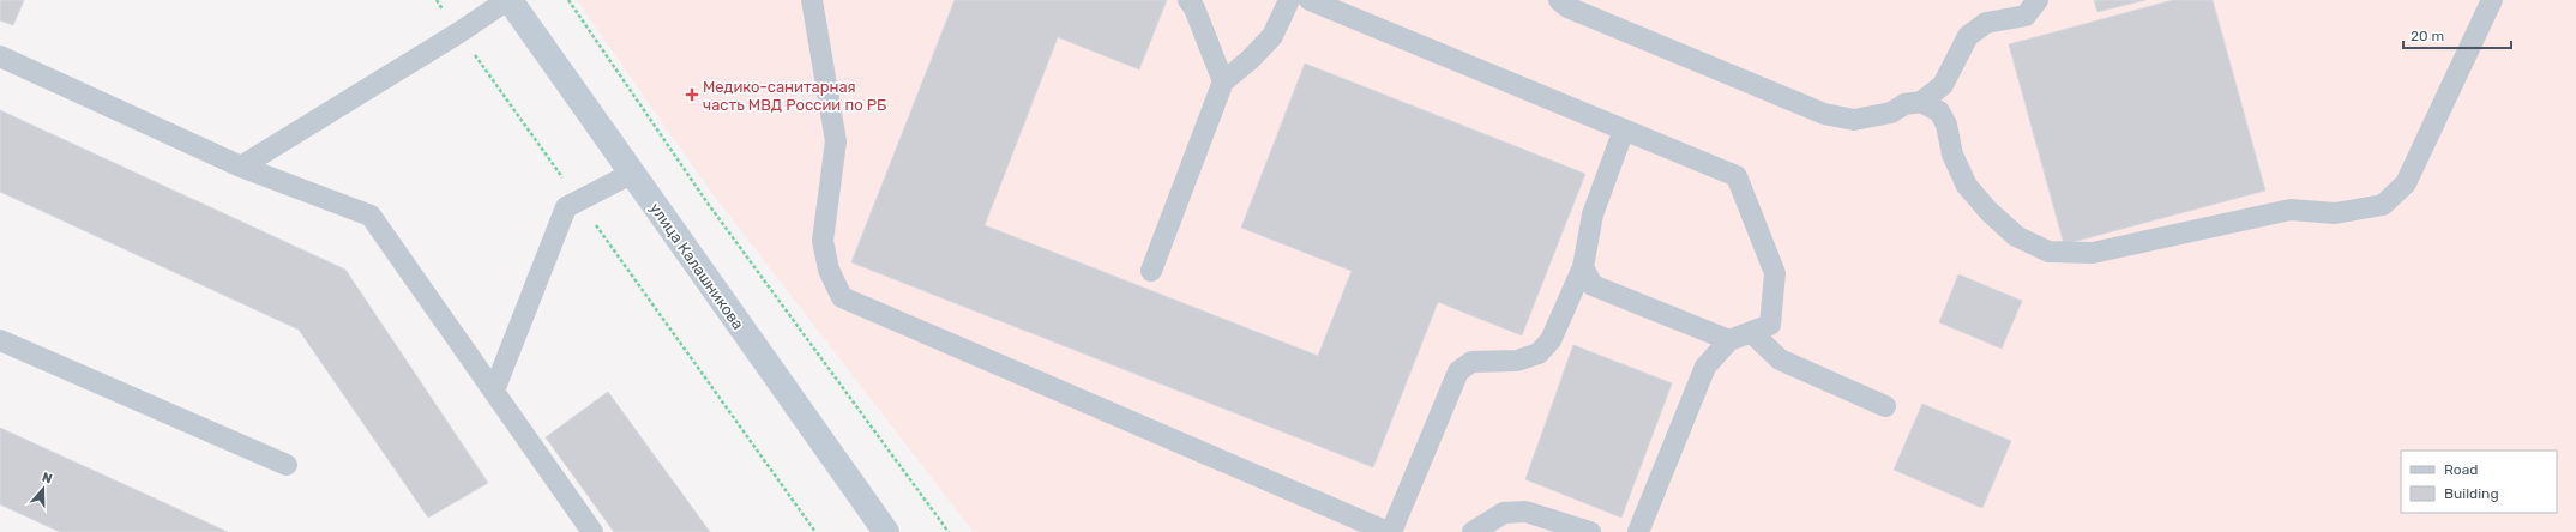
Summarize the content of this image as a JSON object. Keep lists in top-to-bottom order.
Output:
{
  "streets": {
    "main road": ["улица Калашникова"]
  },
  "places": {
    "health": ["Медико-санитарная часть МВД России по РБ"]
  },
  "legend": ["Road", "Building"],
  "scale_bar": "20 m",
  "north": "top"
}
